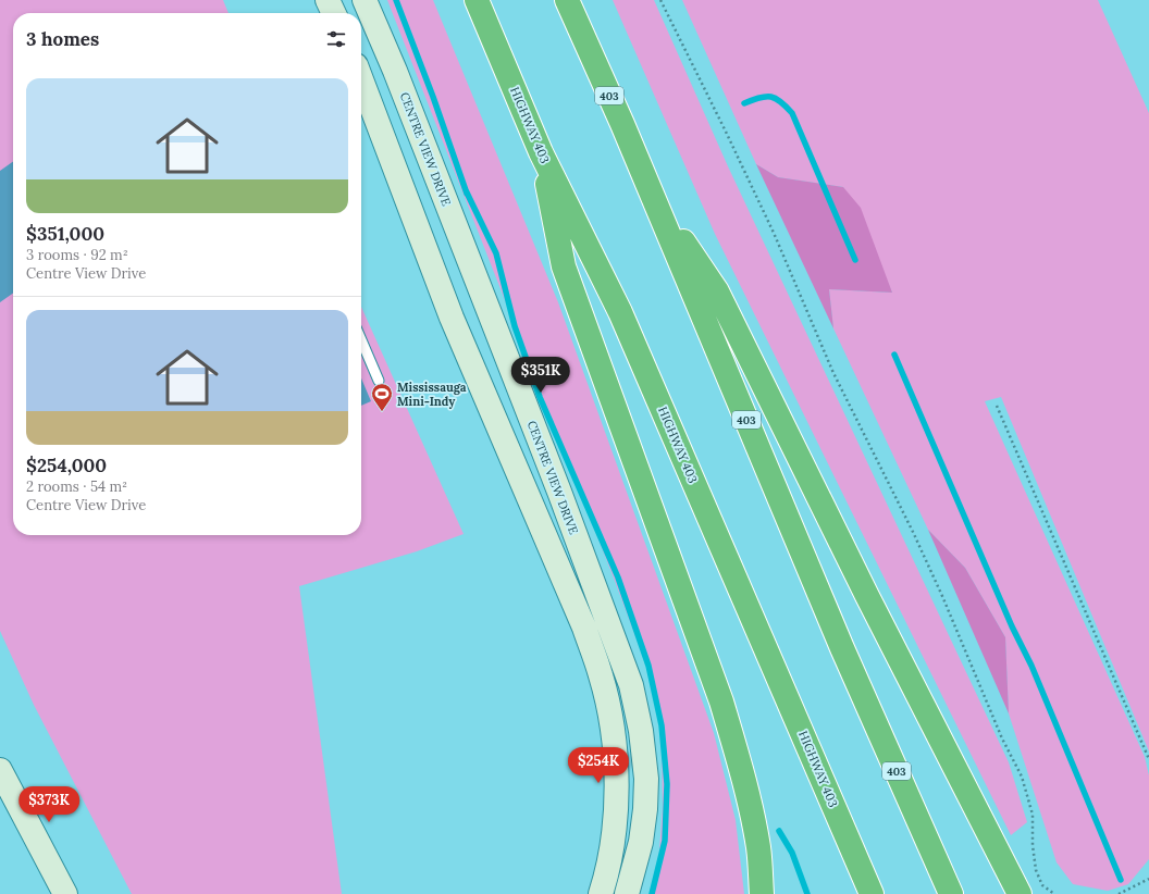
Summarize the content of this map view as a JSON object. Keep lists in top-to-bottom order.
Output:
{
  "streets": {
    "highway": ["403", "HIGHWAY 403"],
    "street": ["CENTRE VIEW DRIVE"]
  },
  "places": {
    "sports": ["Mississauga Mini-Indy"]
  },
  "page": {
    "heading": "3 homes",
    "list": [
      {
        "name": "$351,000",
        "note": "3 rooms · 92 m² · Centre View Drive"
      },
      {
        "name": "$254,000",
        "note": "2 rooms · 54 m² · Centre View Drive"
      }
    ],
    "price": ["$351K", "$254K", "$373K"]
  }
}
